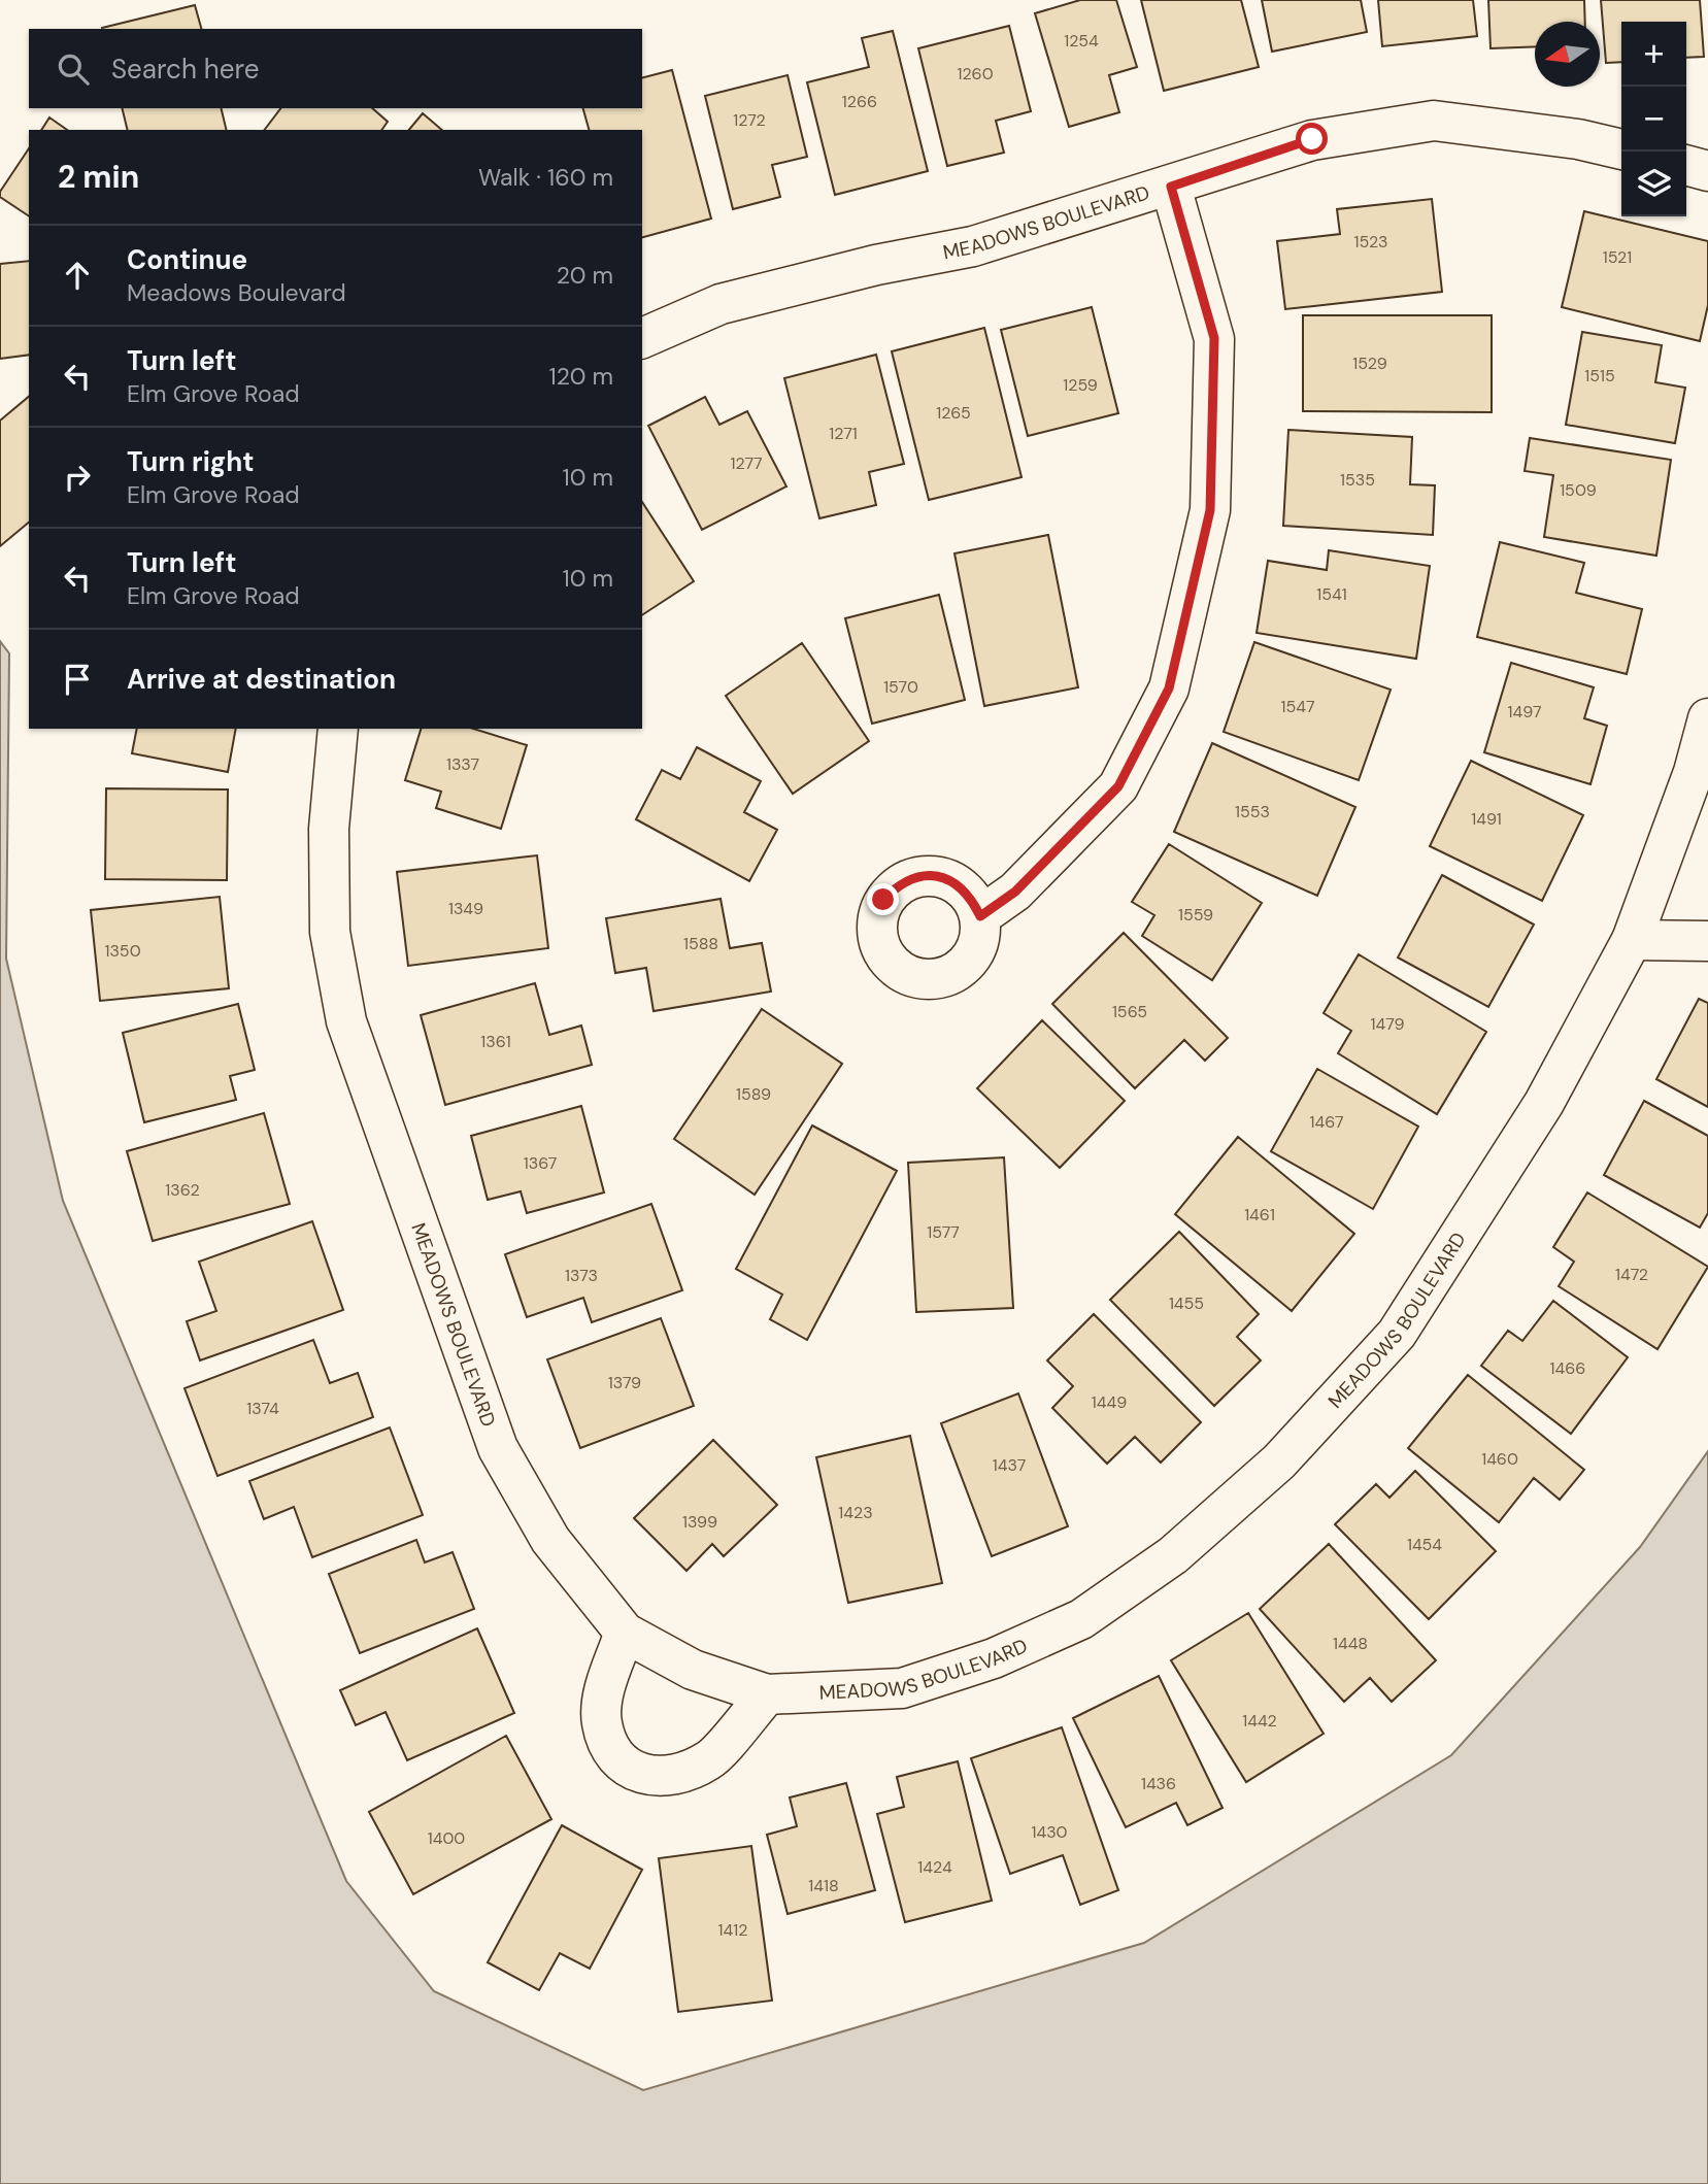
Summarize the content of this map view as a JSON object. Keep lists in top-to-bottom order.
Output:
{
  "streets": {
    "street": ["MEADOWS BOULEVARD"]
  },
  "house_numbers": [
    "1254",
    "1260",
    "1266",
    "1272",
    "1523",
    "1521",
    "1529",
    "1515",
    "1259",
    "1265",
    "1271",
    "1277",
    "1535",
    "1509",
    "1541",
    "1570",
    "1547",
    "1497",
    "1337",
    "1553",
    "1491",
    "1349",
    "1559",
    "1588",
    "1350",
    "1565",
    "1479",
    "1361",
    "1589",
    "1467",
    "1367",
    "1362",
    "1461",
    "1577",
    "1472",
    "1373",
    "1455",
    "1466",
    "1379",
    "1449",
    "1374",
    "1460",
    "1437",
    "1423",
    "1399",
    "1454",
    "1448",
    "1442",
    "1436",
    "1430",
    "1400",
    "1424",
    "1418",
    "1412"
  ],
  "north": "left",
  "page": {
    "map_buttons": ["+", "−"],
    "search": "Search here",
    "heading": ["2 min", "Walk · 160 m"],
    "list": [
      ["Continue", "Meadows Boulevard", "20 m"],
      ["Turn left", "Elm Grove Road", "120 m"],
      ["Turn right", "Elm Grove Road", "10 m"],
      ["Turn left", "Elm Grove Road", "10 m"],
      "Arrive at destination"
    ]
  }
}
